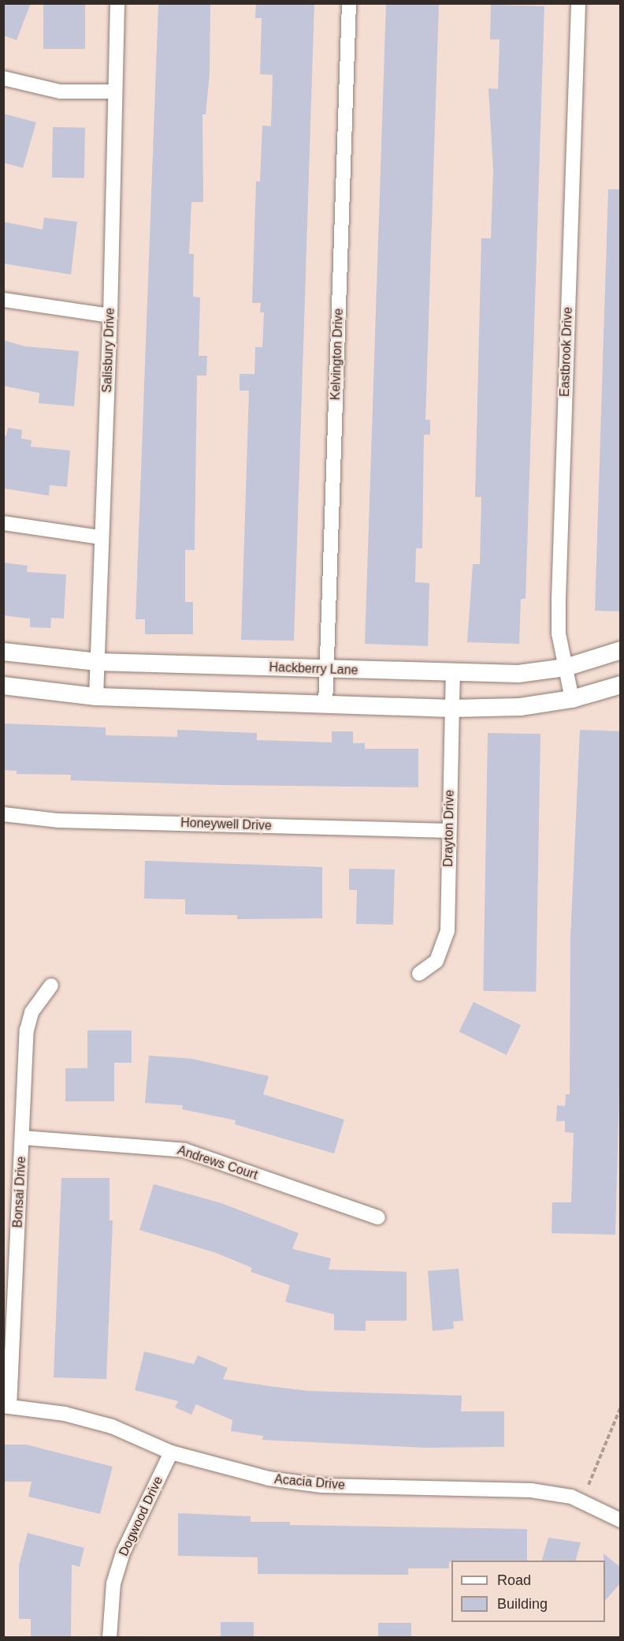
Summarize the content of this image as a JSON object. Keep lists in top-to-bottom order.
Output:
{
  "streets": {
    "street": [
      "Salisbury Drive",
      "Eastbrook Drive",
      "Kelvington Drive",
      "Hackberry Lane",
      "Honeywell Drive",
      "Drayton Drive",
      "Andrews Court",
      "Bonsai Drive",
      "Acacia Drive",
      "Dogwood Drive"
    ]
  },
  "crossings": [
    ["Salisbury Drive", "Hackberry Lane"],
    ["Eastbrook Drive", "Hackberry Lane"],
    ["Kelvington Drive", "Hackberry Lane"],
    ["Hackberry Lane", "Drayton Drive"],
    ["Honeywell Drive", "Drayton Drive"],
    ["Andrews Court", "Bonsai Drive"],
    ["Bonsai Drive", "Acacia Drive"],
    ["Acacia Drive", "Dogwood Drive"]
  ],
  "legend": ["Road", "Building"]
}
